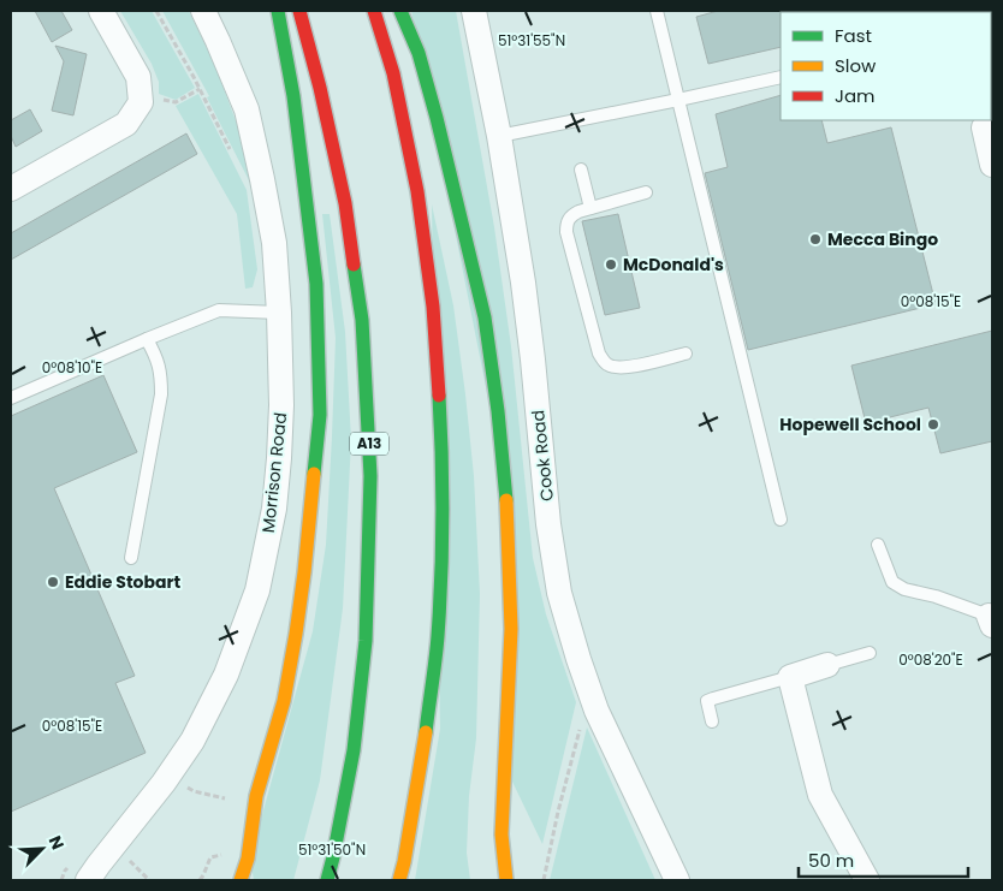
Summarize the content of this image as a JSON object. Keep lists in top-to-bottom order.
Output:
{
  "streets": {
    "highway": ["A13"],
    "street": ["Cook Road", "Morrison Road"]
  },
  "places": [
    "Mecca Bingo",
    "McDonald's",
    "Hopewell School",
    "Eddie Stobart"
  ],
  "legend": ["Fast", "Slow", "Jam"],
  "scale_bar": "50 m",
  "north": "top right",
  "coordinates": [
    "51°31'55\"N",
    "0°08'15\"E",
    "0°08'10\"E",
    "0°08'20\"E",
    "51°31'50\"N"
  ]
}
